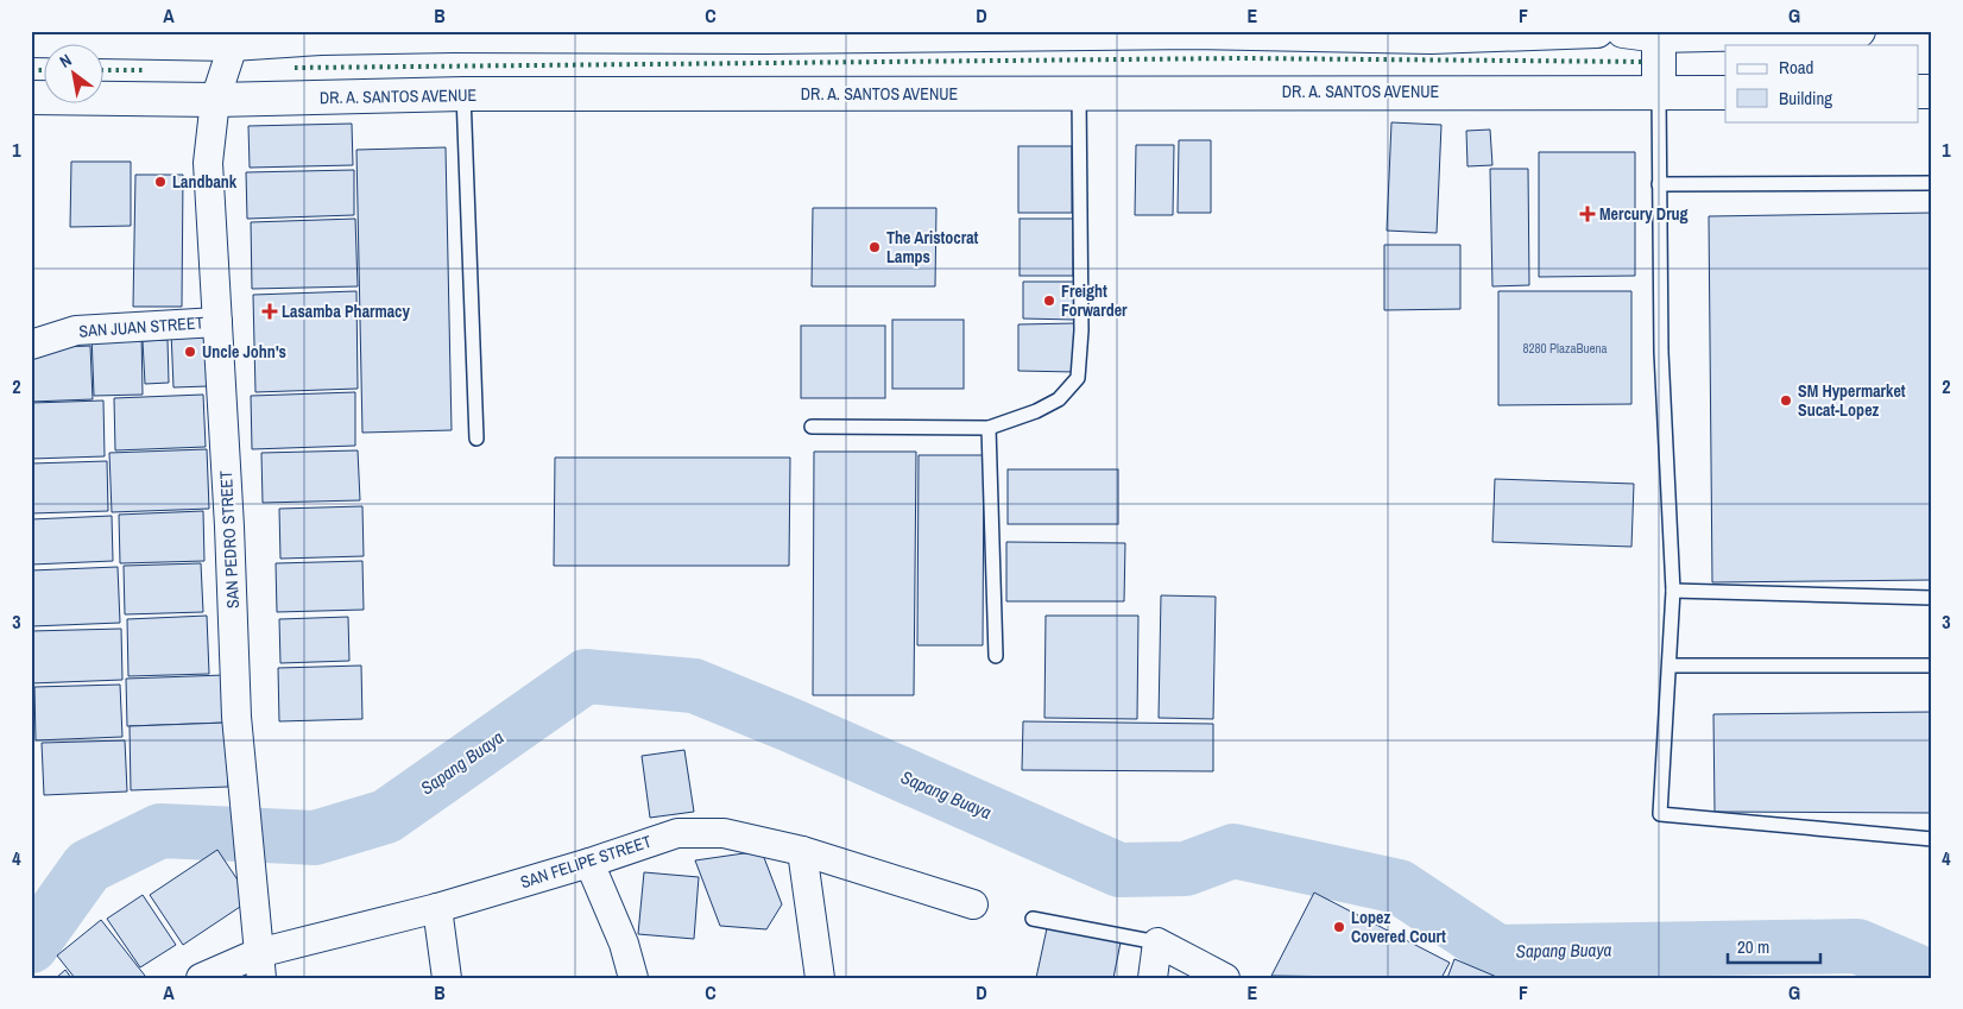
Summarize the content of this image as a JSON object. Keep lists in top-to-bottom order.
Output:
{
  "streets": {
    "main road": ["DR. A. SANTOS AVENUE"],
    "street": ["SAN JUAN STREET", "SAN PEDRO STREET", "SAN FELIPE STREET"]
  },
  "crossings": [
    ["DR. A. SANTOS AVENUE", "SAN PEDRO STREET"],
    ["SAN JUAN STREET", "SAN PEDRO STREET"],
    ["SAN PEDRO STREET", "SAN FELIPE STREET"]
  ],
  "water": ["Sapang Buaya"],
  "places": {
    "other": [
      "Landbank",
      "The Aristocrat Lamps",
      "Freight Forwarder",
      "Uncle John's",
      "SM Hypermarket Sucat-Lopez",
      "Lopez Covered Court"
    ],
    "health": ["Mercury Drug", "Lasamba Pharmacy"]
  },
  "house_numbers": ["8280 PlazaBuena"],
  "legend": ["Road", "Building"],
  "scale_bar": "20 m",
  "north": "top left",
  "grid": {
    "columns": [
      "A",
      "B",
      "C",
      "D",
      "E",
      "F",
      "G"
    ],
    "rows": [
      "1",
      "2",
      "3",
      "4"
    ]
  }
}
